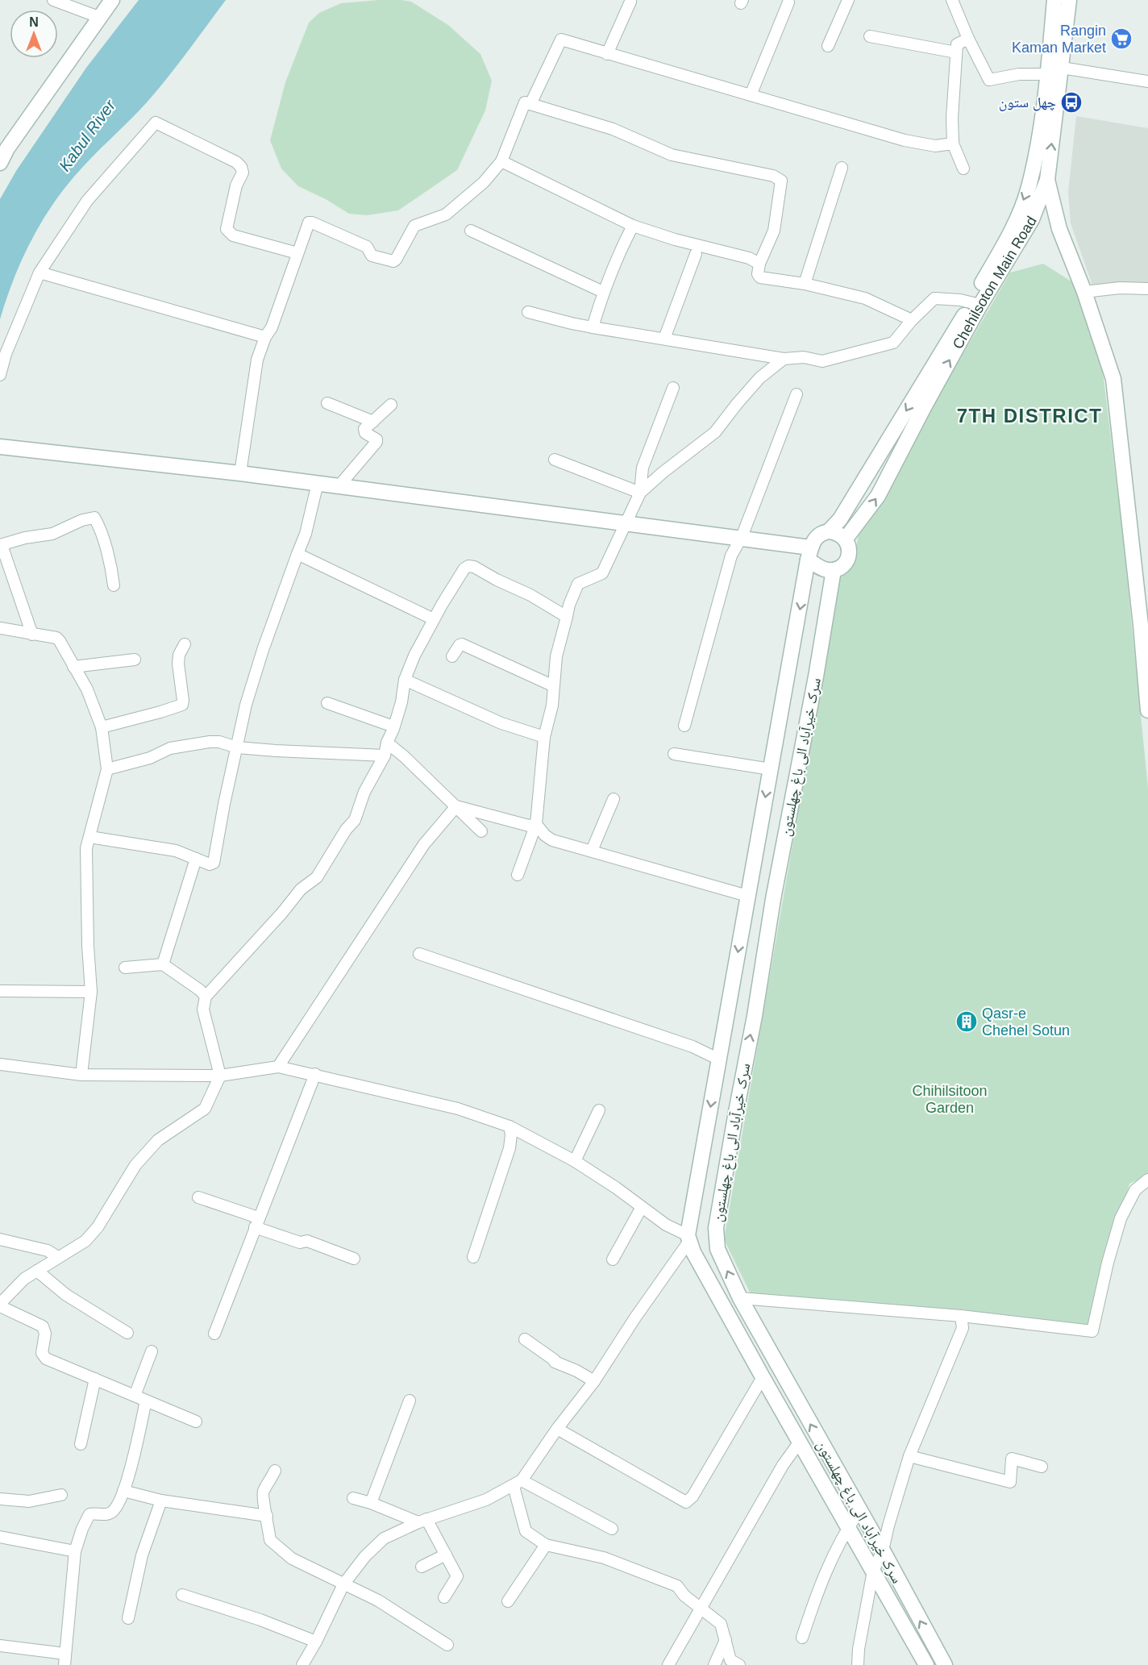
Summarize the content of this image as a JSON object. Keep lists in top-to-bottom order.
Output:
{
  "streets": {
    "main road": ["Chehilsoton Main Road", "سرک خیرآباد الی باغ چهلستون"]
  },
  "crossings": [
    ["Chehilsoton Main Road", "سرک خیرآباد الی باغ چهلستون"]
  ],
  "districts": ["7TH DISTRICT"],
  "water": ["Kabul River"],
  "parks": ["Chihilsitoon Garden"],
  "places": {
    "supermarket": ["Rangin Kaman Market"],
    "bus stop": ["چهل ستون"],
    "building": ["Qasr-e Chehel Sotun"]
  },
  "north": "top"
}
